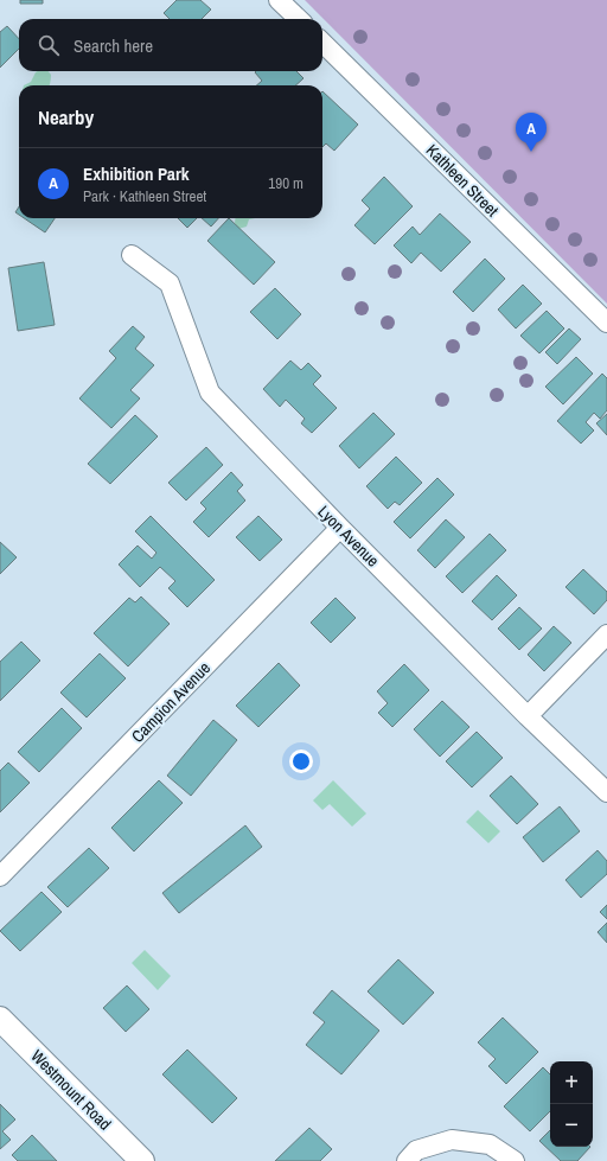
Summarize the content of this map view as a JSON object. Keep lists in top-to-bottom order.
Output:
{
  "streets": {
    "street": [
      "Kathleen Street",
      "Lyon Avenue",
      "Campion Avenue",
      "Westmount Road"
    ]
  },
  "crossings": [
    ["Lyon Avenue", "Campion Avenue"]
  ],
  "page": {
    "search": "Search here",
    "heading": "Nearby",
    "pins": "A",
    "list": [
      {
        "mark": "A",
        "name": "Exhibition Park",
        "note": "Park · Kathleen Street",
        "value": "190 m"
      }
    ],
    "map_buttons": ["+", "−"]
  }
}
